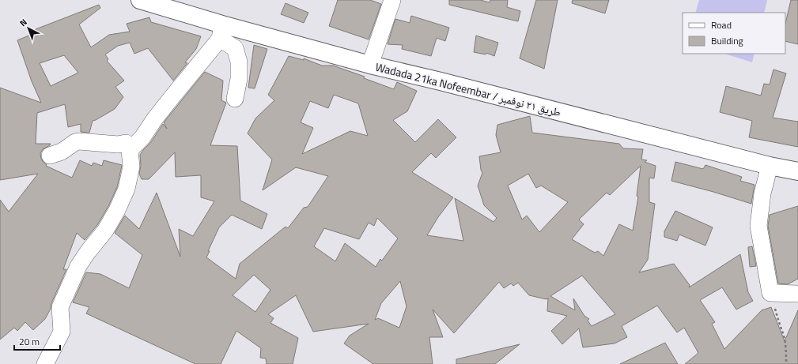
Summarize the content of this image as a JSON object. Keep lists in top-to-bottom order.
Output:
{
  "streets": {
    "street": ["Wadada 21ka Nofeembar / طريق ٢١ نوفمبر"]
  },
  "legend": ["Road", "Building"],
  "scale_bar": "20 m",
  "north": "top left"
}
